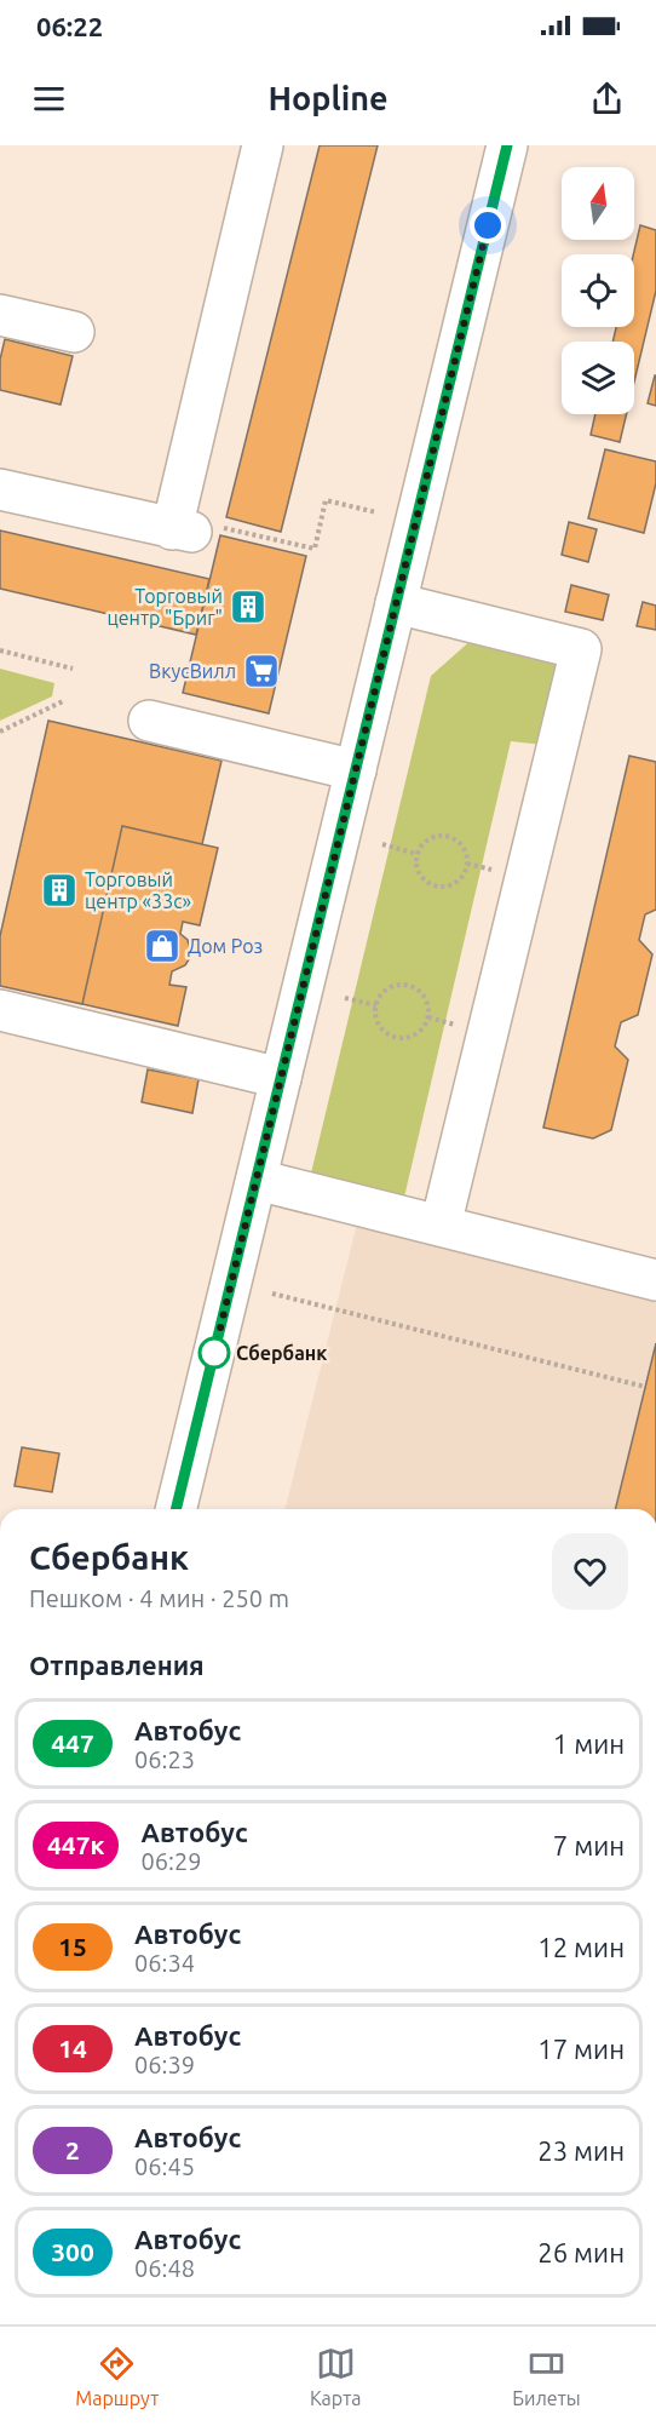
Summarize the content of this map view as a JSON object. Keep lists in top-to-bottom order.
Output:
{
  "places": {
    "building": ["Торговый центр \"Бриг\"", "Торговый центр «33с»"],
    "supermarket": ["ВкусВилл"],
    "shop": ["Дом Роз"],
    "other": ["Сбербанк"]
  },
  "lines": ["bus line 447"],
  "north": "top",
  "page": {
    "status": "06:22",
    "header": "Hopline",
    "heading": [
      ["Сбербанк", "Пешком · 4 мин · 250 m"],
      "Отправления"
    ],
    "list": [
      {
        "mark": "447",
        "name": "Автобус",
        "note": "06:23",
        "value": "1 мин"
      },
      {
        "mark": "447к",
        "name": "Автобус",
        "note": "06:29",
        "value": "7 мин"
      },
      {
        "mark": "15",
        "name": "Автобус",
        "note": "06:34",
        "value": "12 мин"
      },
      {
        "mark": "14",
        "name": "Автобус",
        "note": "06:39",
        "value": "17 мин"
      },
      {
        "mark": "2",
        "name": "Автобус",
        "note": "06:45",
        "value": "23 мин"
      },
      {
        "mark": "300",
        "name": "Автобус",
        "note": "06:48",
        "value": "26 мин"
      }
    ],
    "tabs": ["Маршрут", "Карта", "Билеты"]
  }
}
